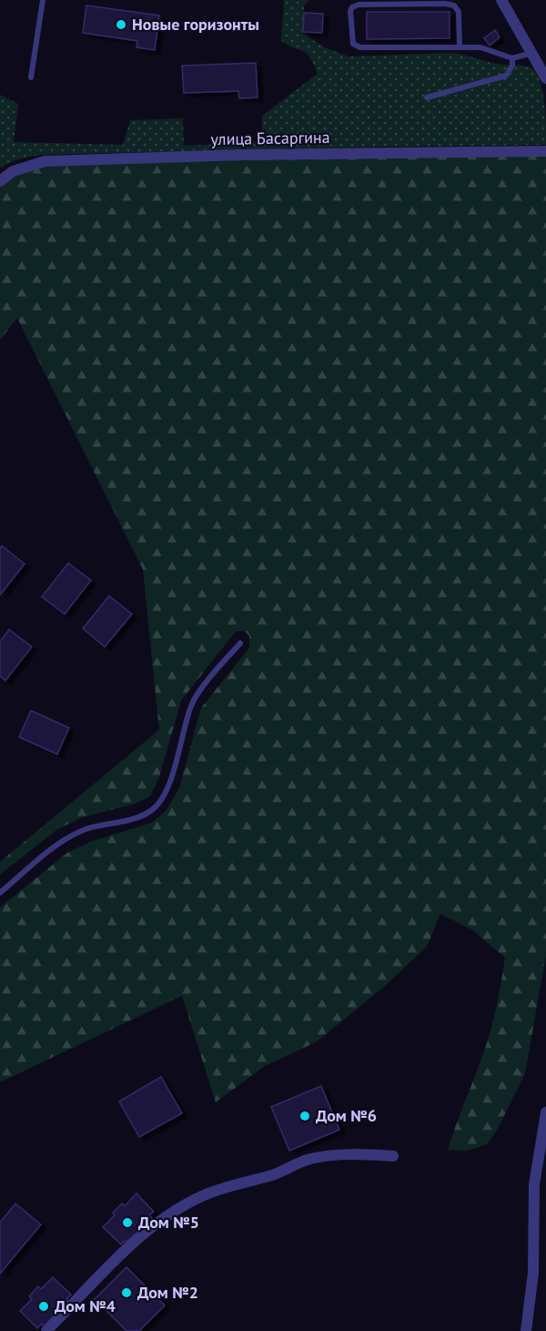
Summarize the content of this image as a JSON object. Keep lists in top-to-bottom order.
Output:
{
  "streets": {
    "street": ["улица Басаргина"]
  },
  "places": [
    "Новые горизонты",
    "Дом №6",
    "Дом №5",
    "Дом №2",
    "Дом №4"
  ]
}
